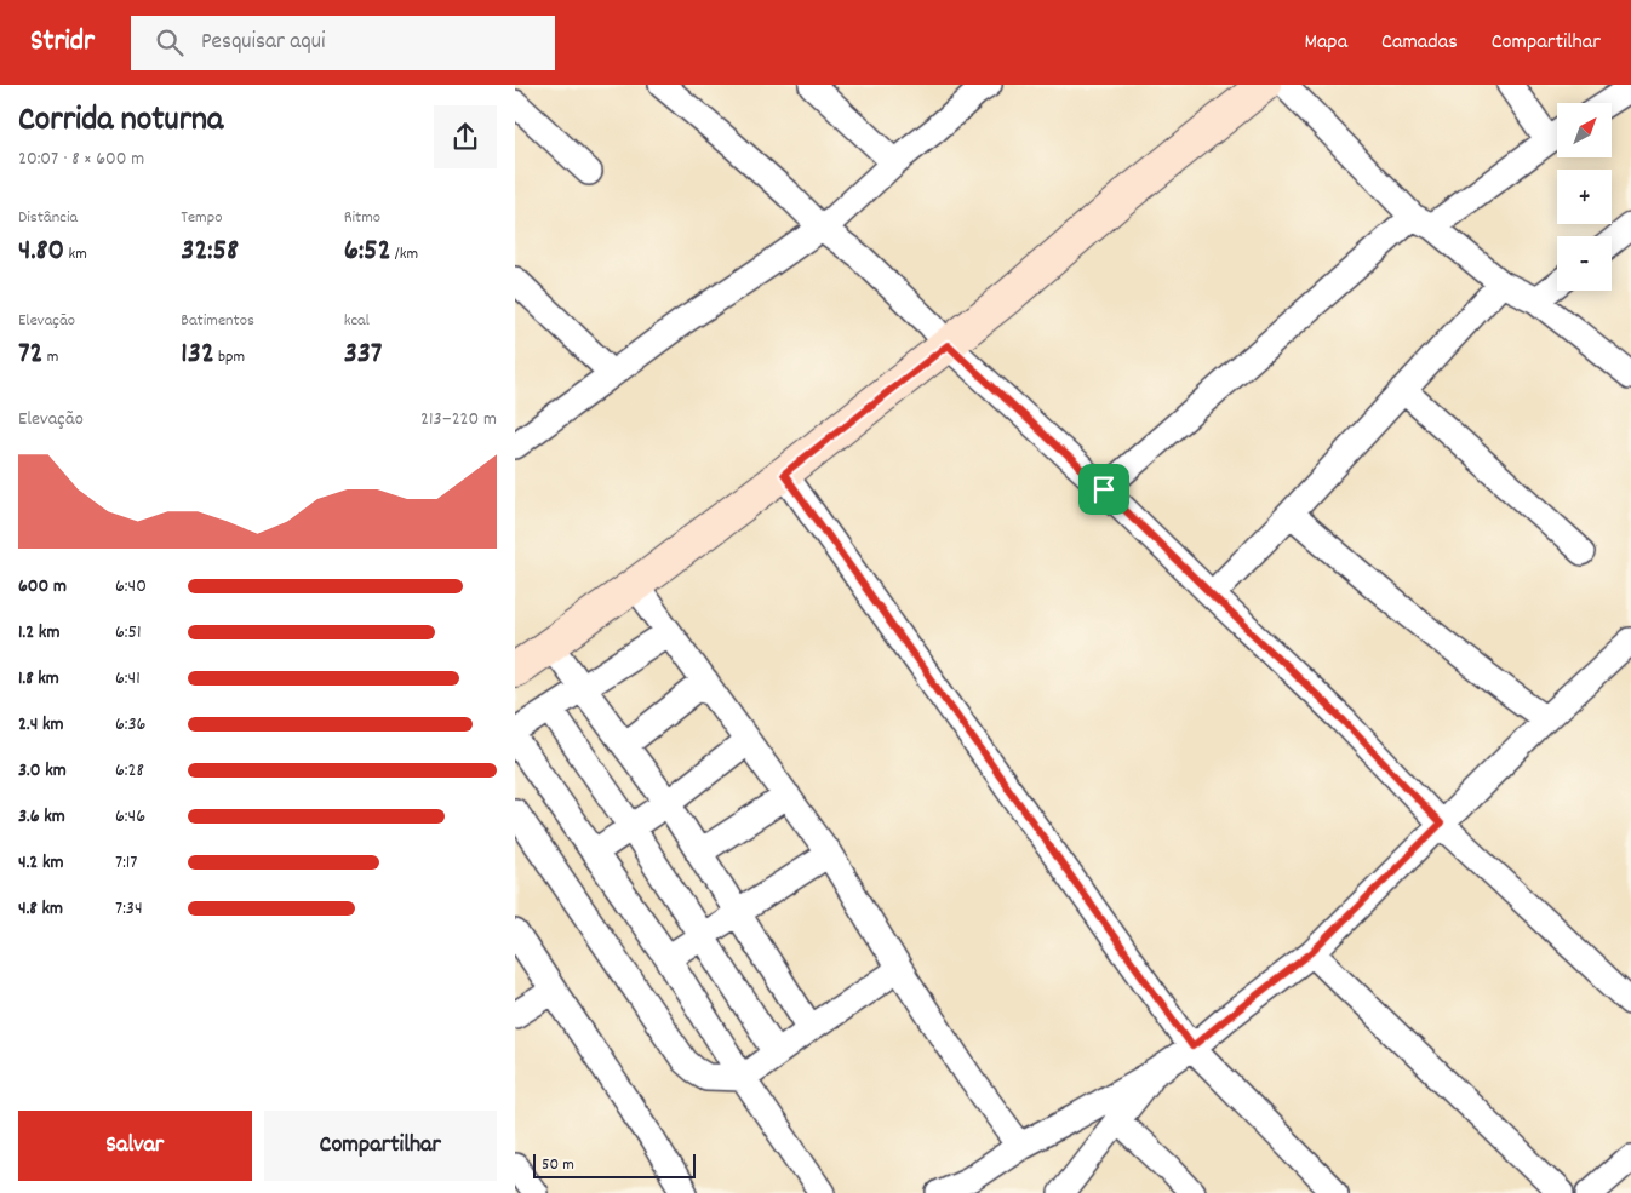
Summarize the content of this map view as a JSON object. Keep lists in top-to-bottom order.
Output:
{
  "scale_bar": "50 m",
  "north": "top right",
  "page": {
    "header": "Stridr",
    "search": "Pesquisar aqui",
    "nav": ["Mapa", "Camadas", "Compartilhar"],
    "heading": ["Corrida noturna", "20:07 · 8 × 600 m"],
    "map_buttons": ["+", "−"],
    "stats": [
      ["Distância", "4.80 km"],
      ["Tempo", "32:58"],
      ["Ritmo", "6:52 /km"],
      ["Elevação", "72 m"],
      ["Batimentos", "132 bpm"],
      ["kcal", "337"]
    ],
    "chart": ["Elevação", "213–220 m"],
    "list": [
      {
        "name": "600 m",
        "note": "6:40"
      },
      {
        "name": "1.2 km",
        "note": "6:51"
      },
      {
        "name": "1.8 km",
        "note": "6:41"
      },
      {
        "name": "2.4 km",
        "note": "6:36"
      },
      {
        "name": "3.0 km",
        "note": "6:28"
      },
      {
        "name": "3.6 km",
        "note": "6:46"
      },
      {
        "name": "4.2 km",
        "note": "7:17"
      },
      {
        "name": "4.8 km",
        "note": "7:34"
      }
    ],
    "buttons": ["Salvar", "Compartilhar"],
    "scale": "50 m"
  }
}
